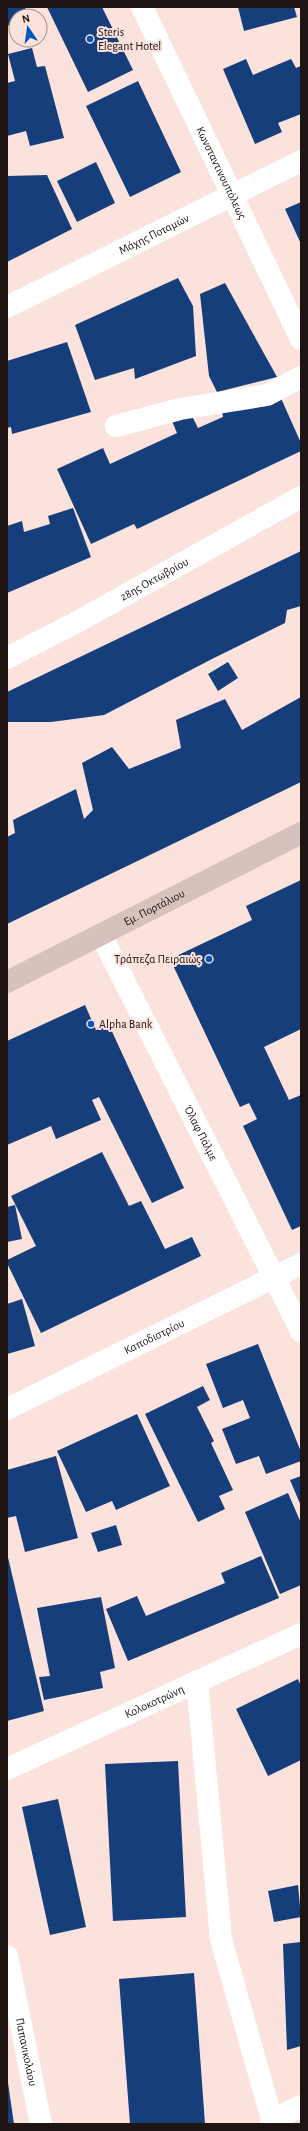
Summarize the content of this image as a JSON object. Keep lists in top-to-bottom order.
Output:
{
  "streets": {
    "main road": ["Εμ. Πορτάλιου"],
    "street": [
      "Κωνσταντινουπόλεως",
      "Μάχης Ποταμών",
      "28ης Οκτωβρίου",
      "Όλαφ Πάλμε",
      "Καποδιστρίου",
      "Κολοκοτρώνη",
      "Παπανικολάου"
    ]
  },
  "crossings": [
    ["Κωνσταντινουπόλεως", "Μάχης Ποταμών"],
    ["Εμ. Πορτάλιου", "Όλαφ Πάλμε"],
    ["Όλαφ Πάλμε", "Καποδιστρίου"]
  ],
  "places": ["Steris Elegant Hotel", "Τράπεζα Πειραιώς", "Alpha Bank"],
  "north": "top"
}
